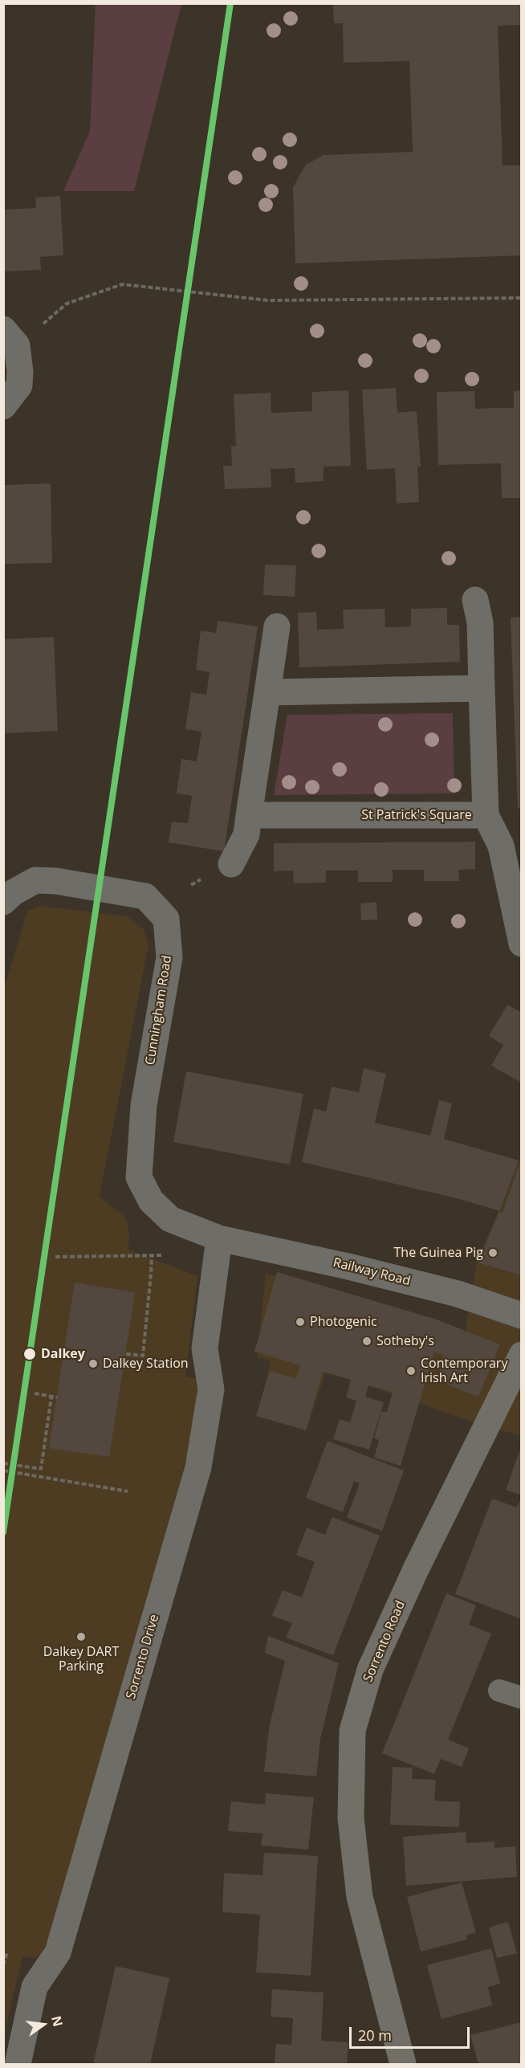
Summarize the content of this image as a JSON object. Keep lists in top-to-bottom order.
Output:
{
  "streets": {
    "main road": ["Sorrento Road"],
    "street": [
      "St Patrick's Square",
      "Cunningham Road",
      "Railway Road",
      "Sorrento Drive"
    ]
  },
  "crossings": [
    ["Cunningham Road", "Railway Road"],
    ["Cunningham Road", "Sorrento Drive"],
    ["Railway Road", "Sorrento Drive"]
  ],
  "places": [
    "The Guinea Pig",
    "Photogenic",
    "Sotheby's",
    "Dalkey",
    "Dalkey Station",
    "Contemporary Irish Art",
    "Dalkey DART Parking"
  ],
  "scale_bar": "20 m",
  "north": "right"
}
